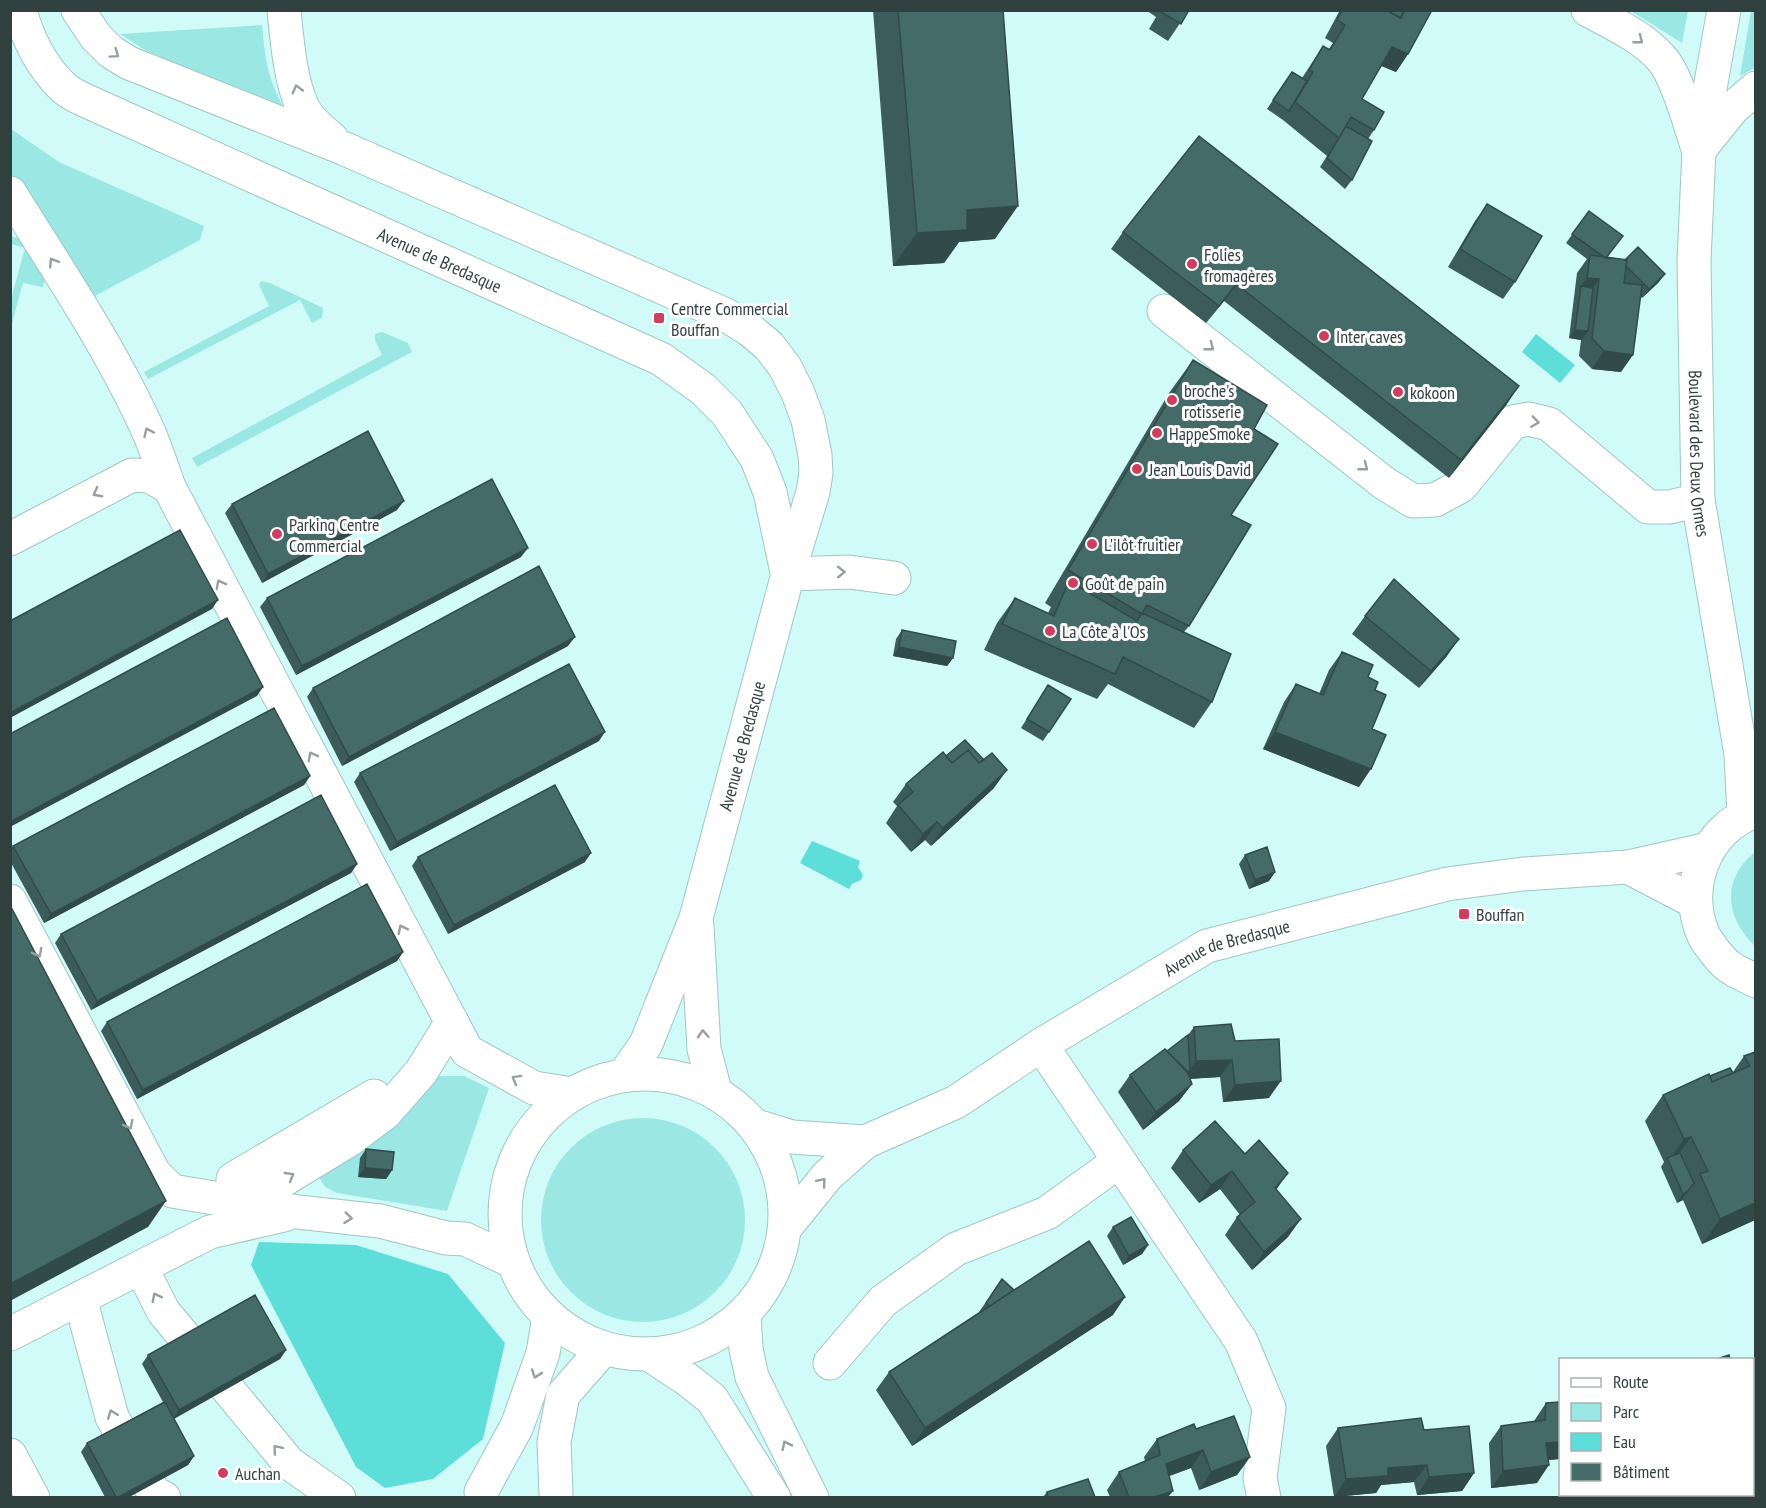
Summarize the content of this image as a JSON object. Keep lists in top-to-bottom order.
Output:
{
  "streets": {
    "street": ["Avenue de Bredasque", "Boulevard des Deux Ormes"]
  },
  "places": {
    "other": [
      "Folies fromagères",
      "Inter caves",
      "kokoon",
      "broche's rotisserie",
      "HappeSmoke",
      "Jean Louis David",
      "Parking Centre Commercial",
      "L'ilôt fruitier",
      "Goût de pain",
      "La Côte à l'Os",
      "Auchan"
    ],
    "transit": ["Centre Commercial Bouffan", "Bouffan"]
  },
  "legend": [
    "Route",
    "Parc",
    "Eau",
    "Bâtiment"
  ]
}
